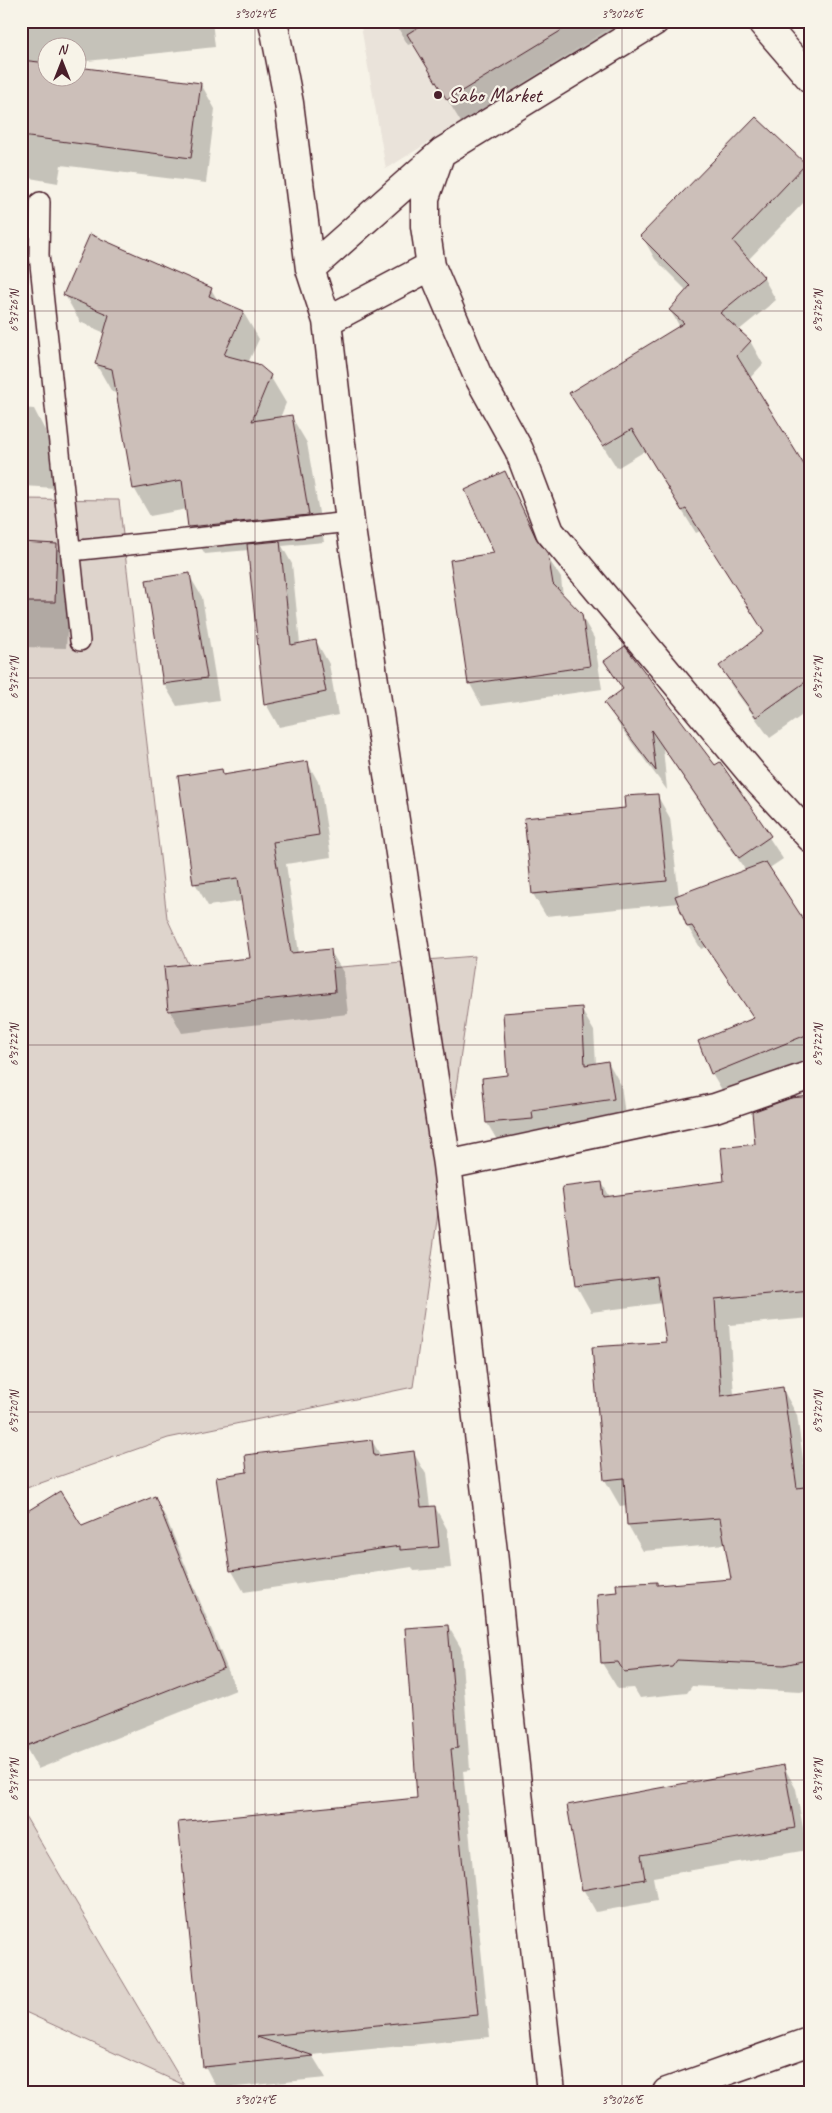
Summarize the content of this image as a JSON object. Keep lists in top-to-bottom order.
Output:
{
  "places": ["Sabo Market"],
  "north": "top",
  "coordinates": [
    "3°30'24\"E",
    "3°30'26\"E",
    "6°37'26\"N",
    "6°37'24\"N",
    "6°37'22\"N",
    "6°37'20\"N",
    "6°37'18\"N"
  ]
}
